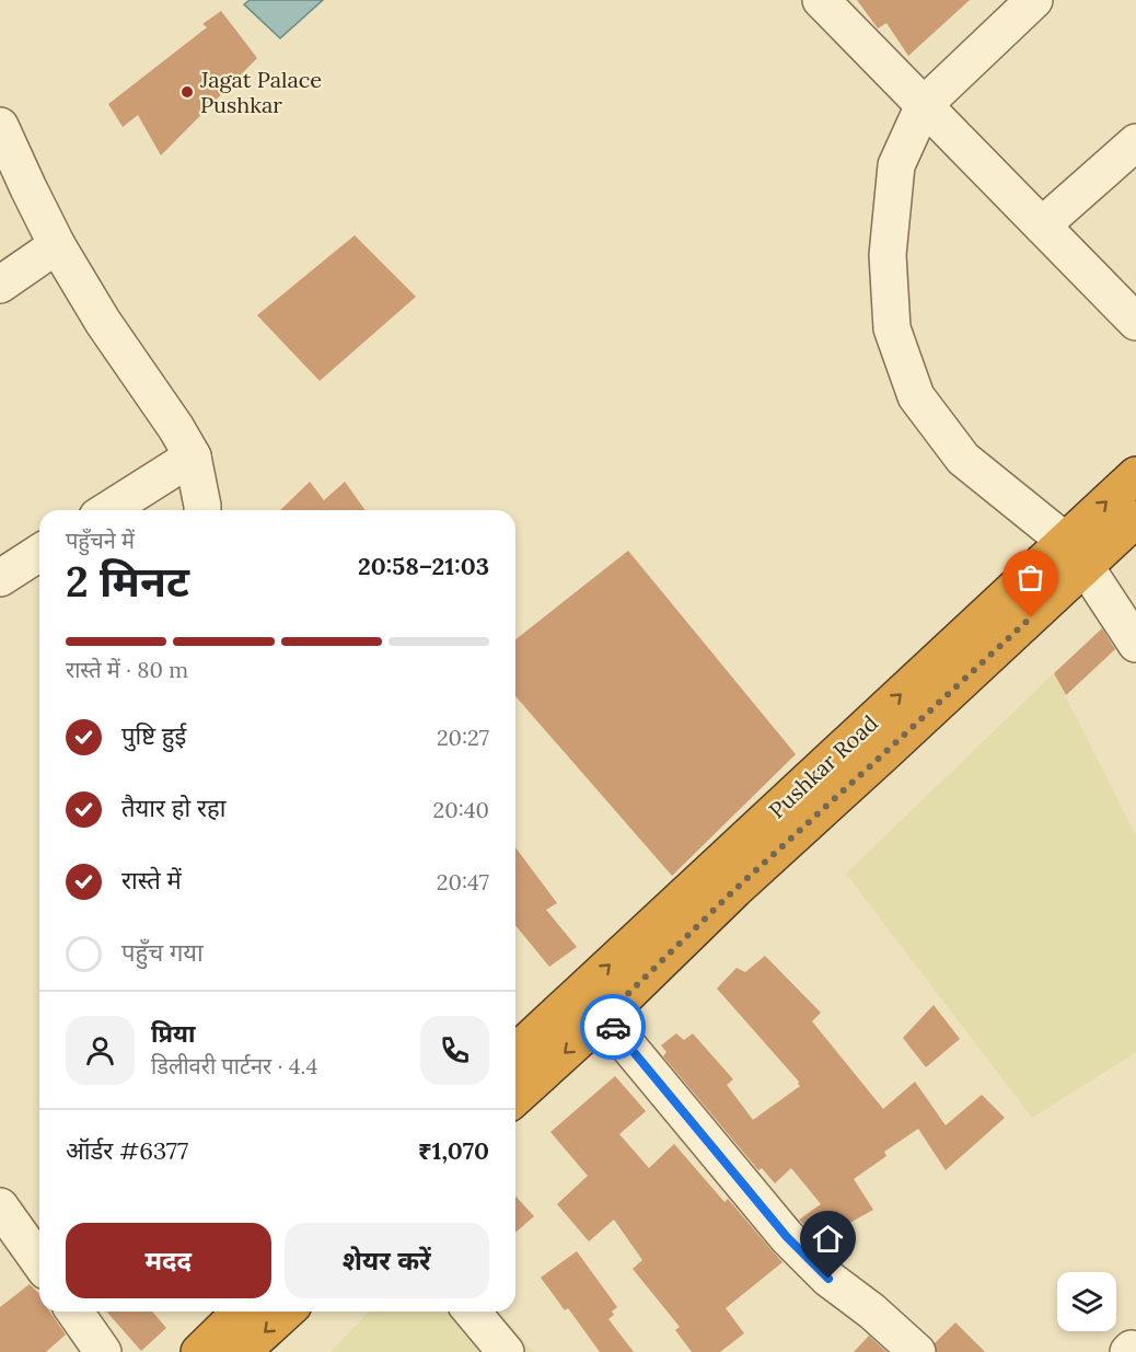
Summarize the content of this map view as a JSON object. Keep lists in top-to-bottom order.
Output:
{
  "streets": {
    "highway": ["Pushkar Road"]
  },
  "places": ["Jagat Palace Pushkar"],
  "page": {
    "heading": ["2 मिनट", "पहुँचने में", "20:58–21:03"],
    "panel": [
      "प्रिया",
      "डिलीवरी पार्टनर · 4.4",
      "ऑर्डर #6377",
      "₹1,070"
    ],
    "bar": "रास्ते में · 80 m",
    "list": [
      ["पुष्टि हुई", "20:27"],
      ["तैयार हो रहा", "20:40"],
      ["रास्ते में", "20:47"],
      "पहुँच गया"
    ],
    "buttons": ["मदद", "शेयर करें"]
  }
}
